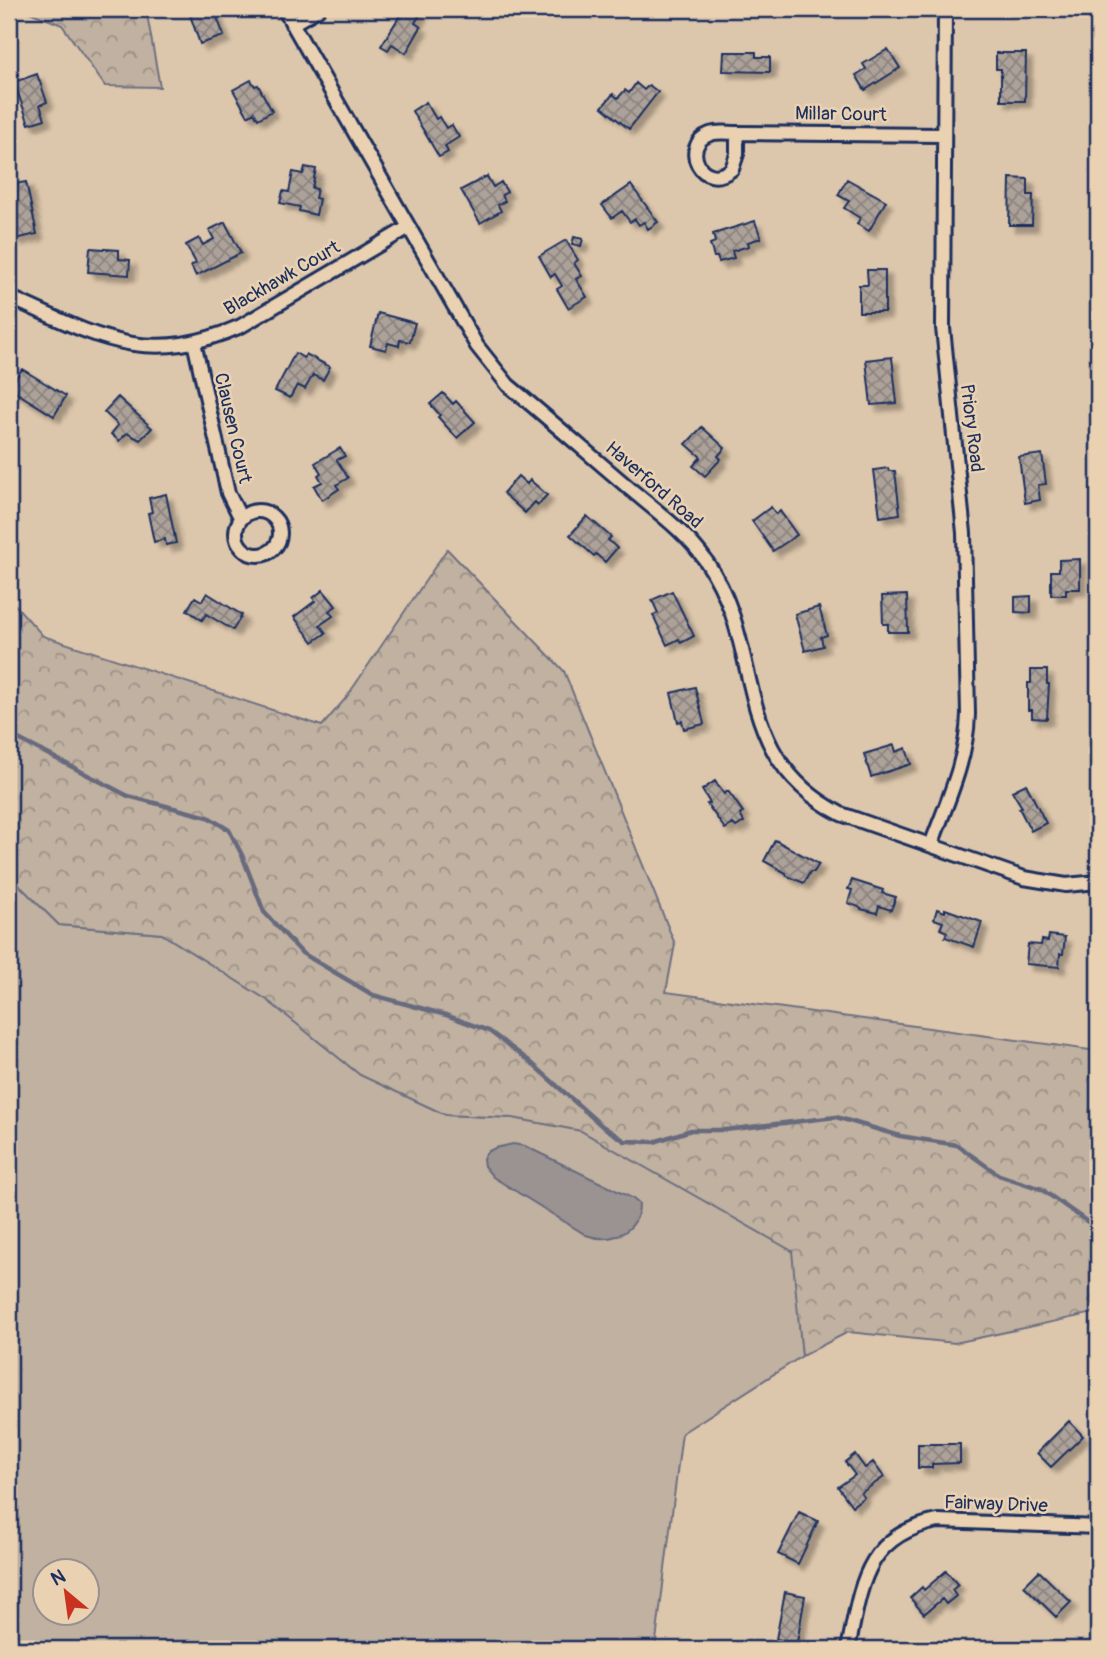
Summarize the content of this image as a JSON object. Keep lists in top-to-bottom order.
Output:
{
  "streets": {
    "street": [
      "Millar Court",
      "Blackhawk Court",
      "Clausen Court",
      "Priory Road",
      "Haverford Road",
      "Fairway Drive"
    ]
  },
  "crossings": [
    ["Millar Court", "Priory Road"],
    ["Blackhawk Court", "Clausen Court"],
    ["Blackhawk Court", "Haverford Road"],
    ["Priory Road", "Haverford Road"]
  ],
  "north": "top left"
}
